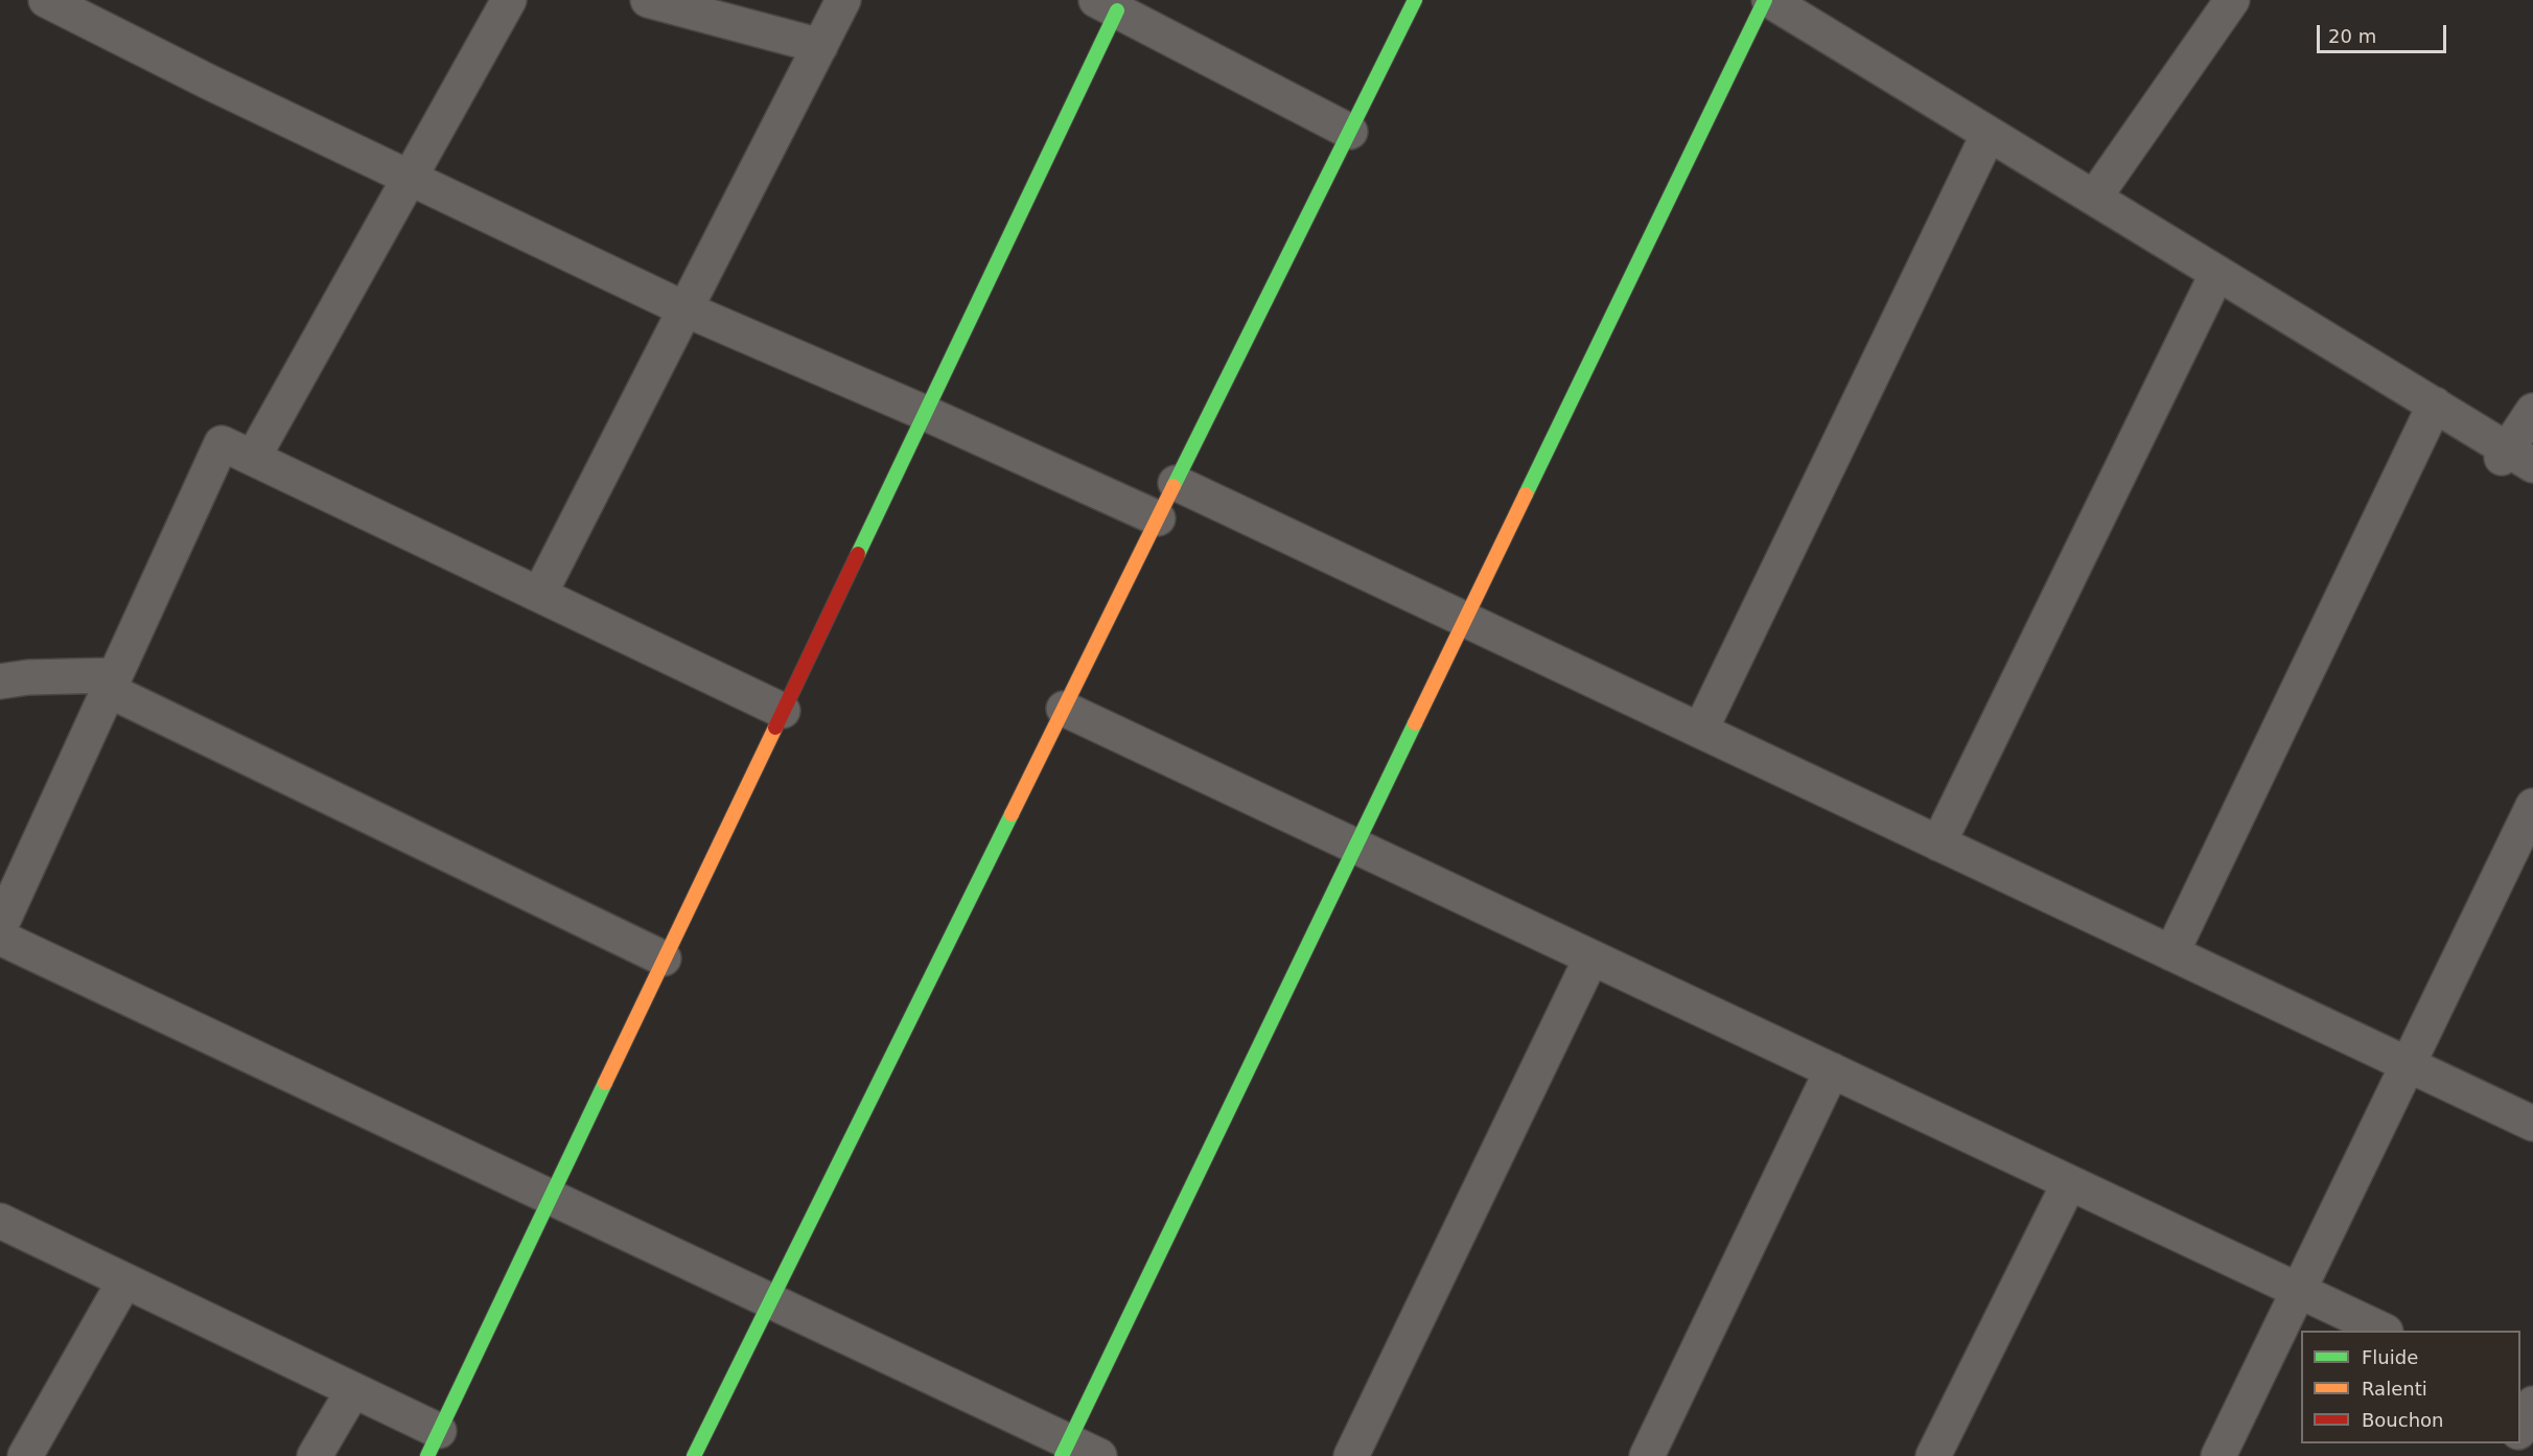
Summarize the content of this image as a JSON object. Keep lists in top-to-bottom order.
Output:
{
  "legend": ["Fluide", "Ralenti", "Bouchon"],
  "scale_bar": "20 m"
}
